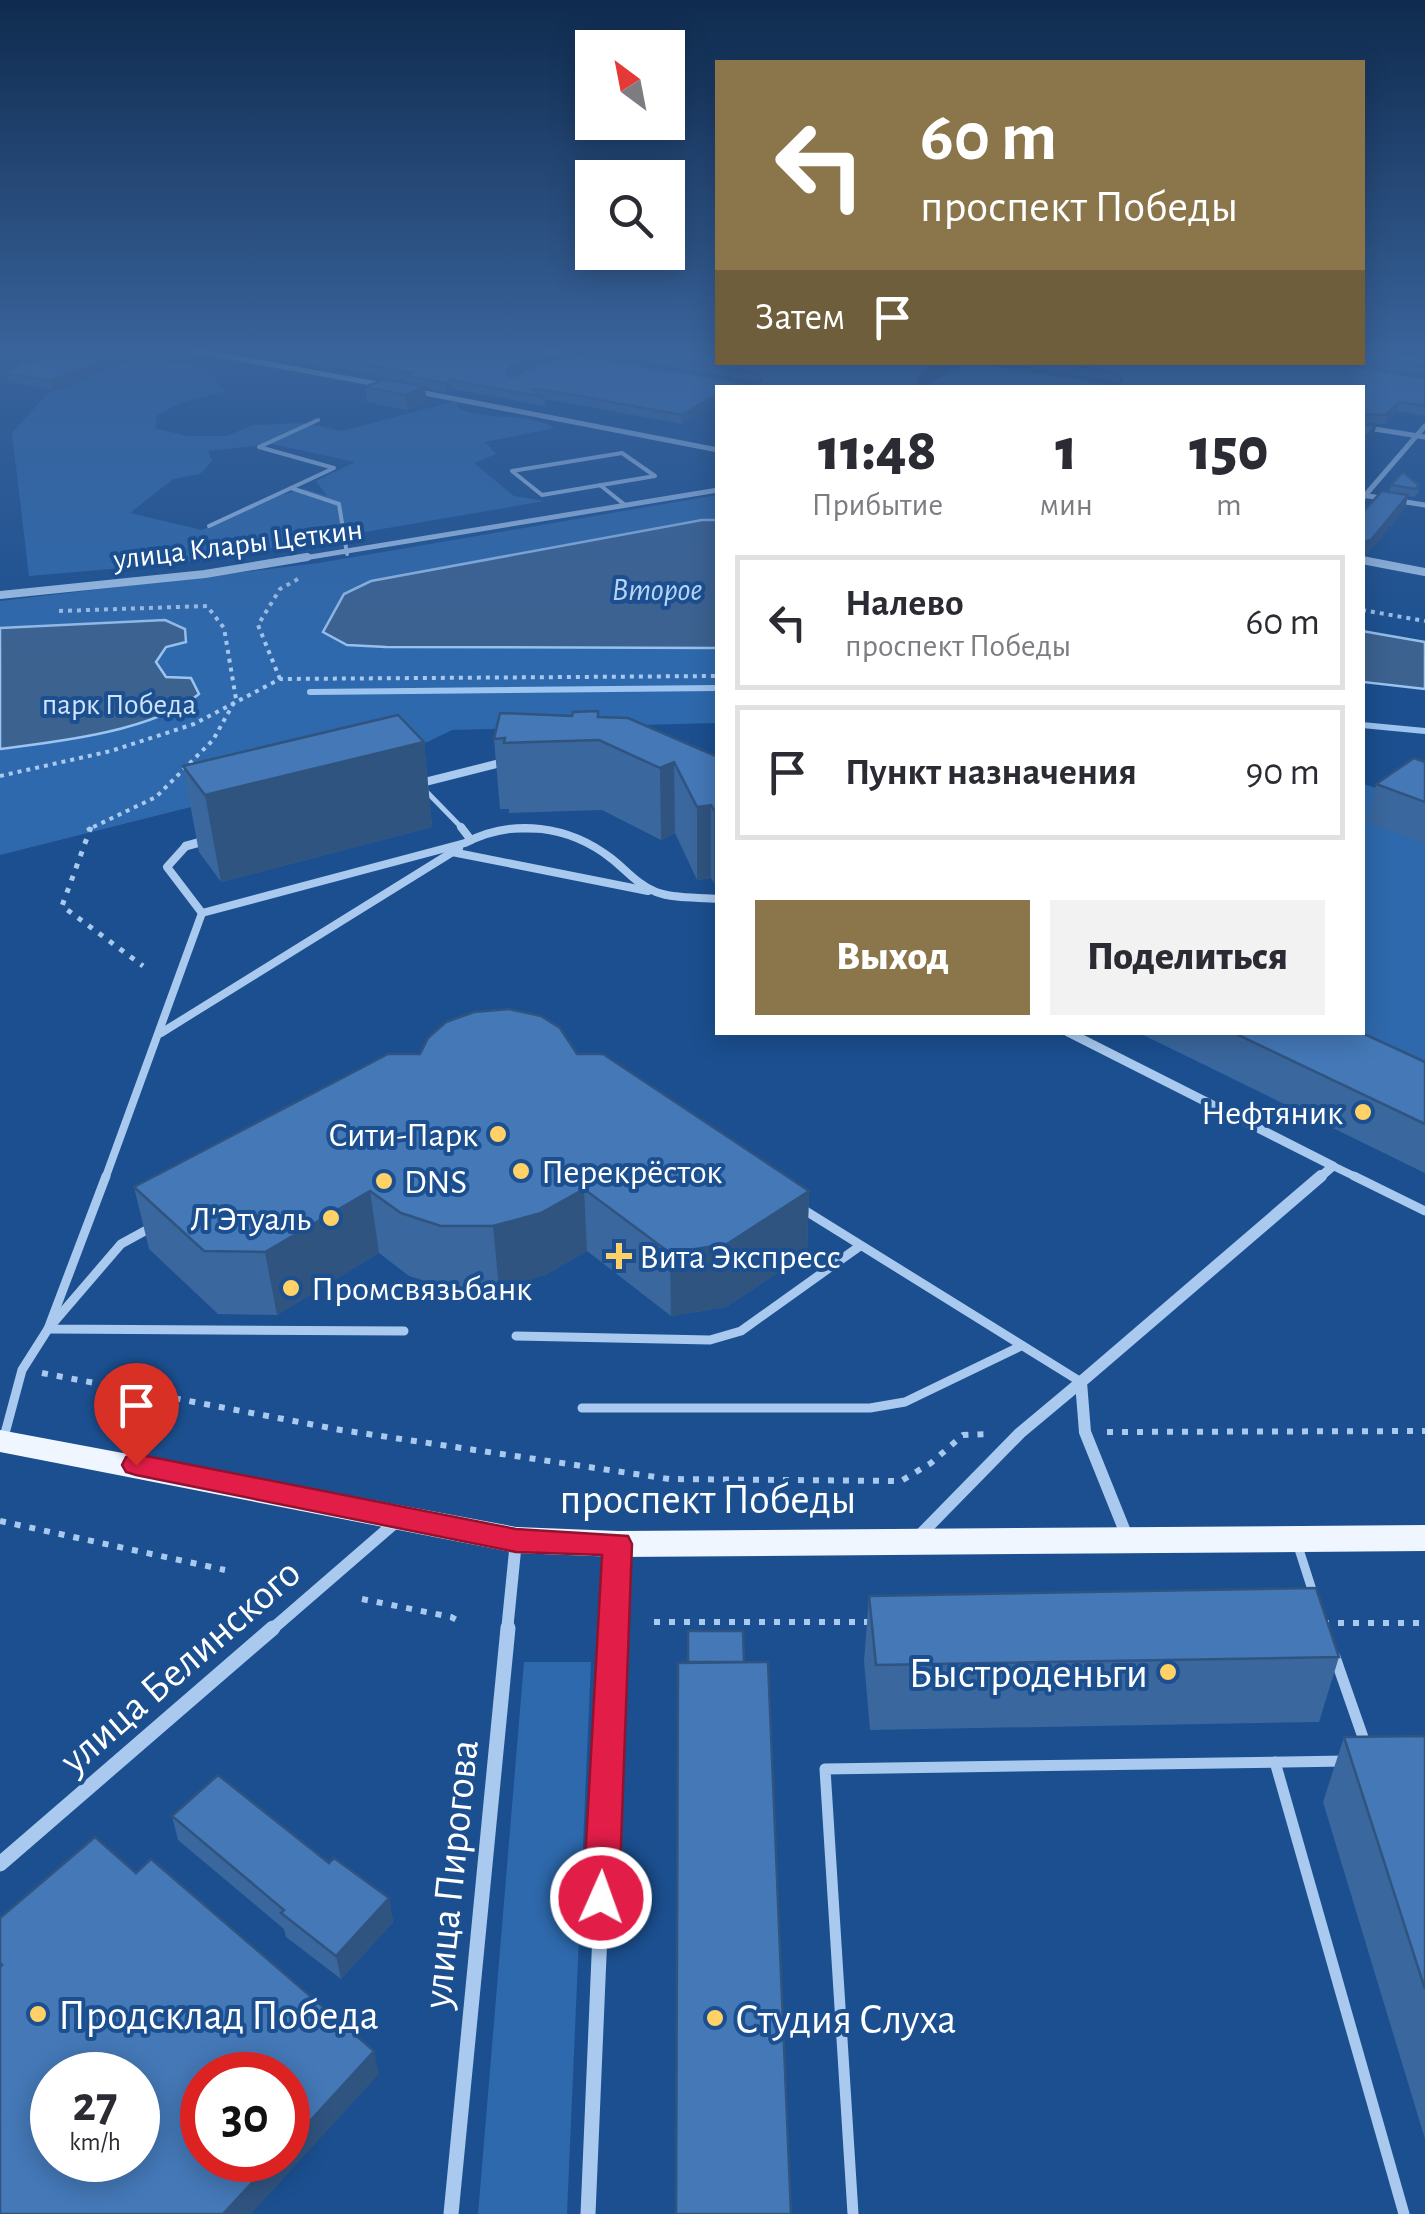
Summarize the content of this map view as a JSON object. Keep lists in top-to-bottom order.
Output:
{
  "streets": {
    "main road": ["проспект Победы"],
    "street": ["улица Клары Цеткин", "улица Белинского", "улица Пирогова"]
  },
  "crossings": [
    ["проспект Победы", "улица Белинского"],
    ["проспект Победы", "улица Пирогова"]
  ],
  "water": ["Второе"],
  "parks": ["парк Победa"],
  "places": {
    "other": [
      "Нефтяник",
      "Сити-Парк",
      "Перекрёсток",
      "DNS",
      "Л'Этуаль",
      "Промсвязьбанк",
      "Быстроденьги",
      "Продсклад Победа",
      "Студия Слуха"
    ],
    "health": ["Вита Экспресс"]
  },
  "north": "top left",
  "page": {
    "turn": ["60 m", "проспект Победы"],
    "then": "Затем",
    "eta": [
      "11:48",
      "Прибытие",
      "1",
      "мин",
      "150",
      "m"
    ],
    "list": [
      {
        "name": "Налево",
        "note": "проспект Победы",
        "value": "60 m"
      },
      {
        "name": "Пункт назначения",
        "value": "90 m"
      }
    ],
    "buttons": ["Выход", "Поделиться"],
    "speed": "27 km/h",
    "limit": "30"
  }
}
